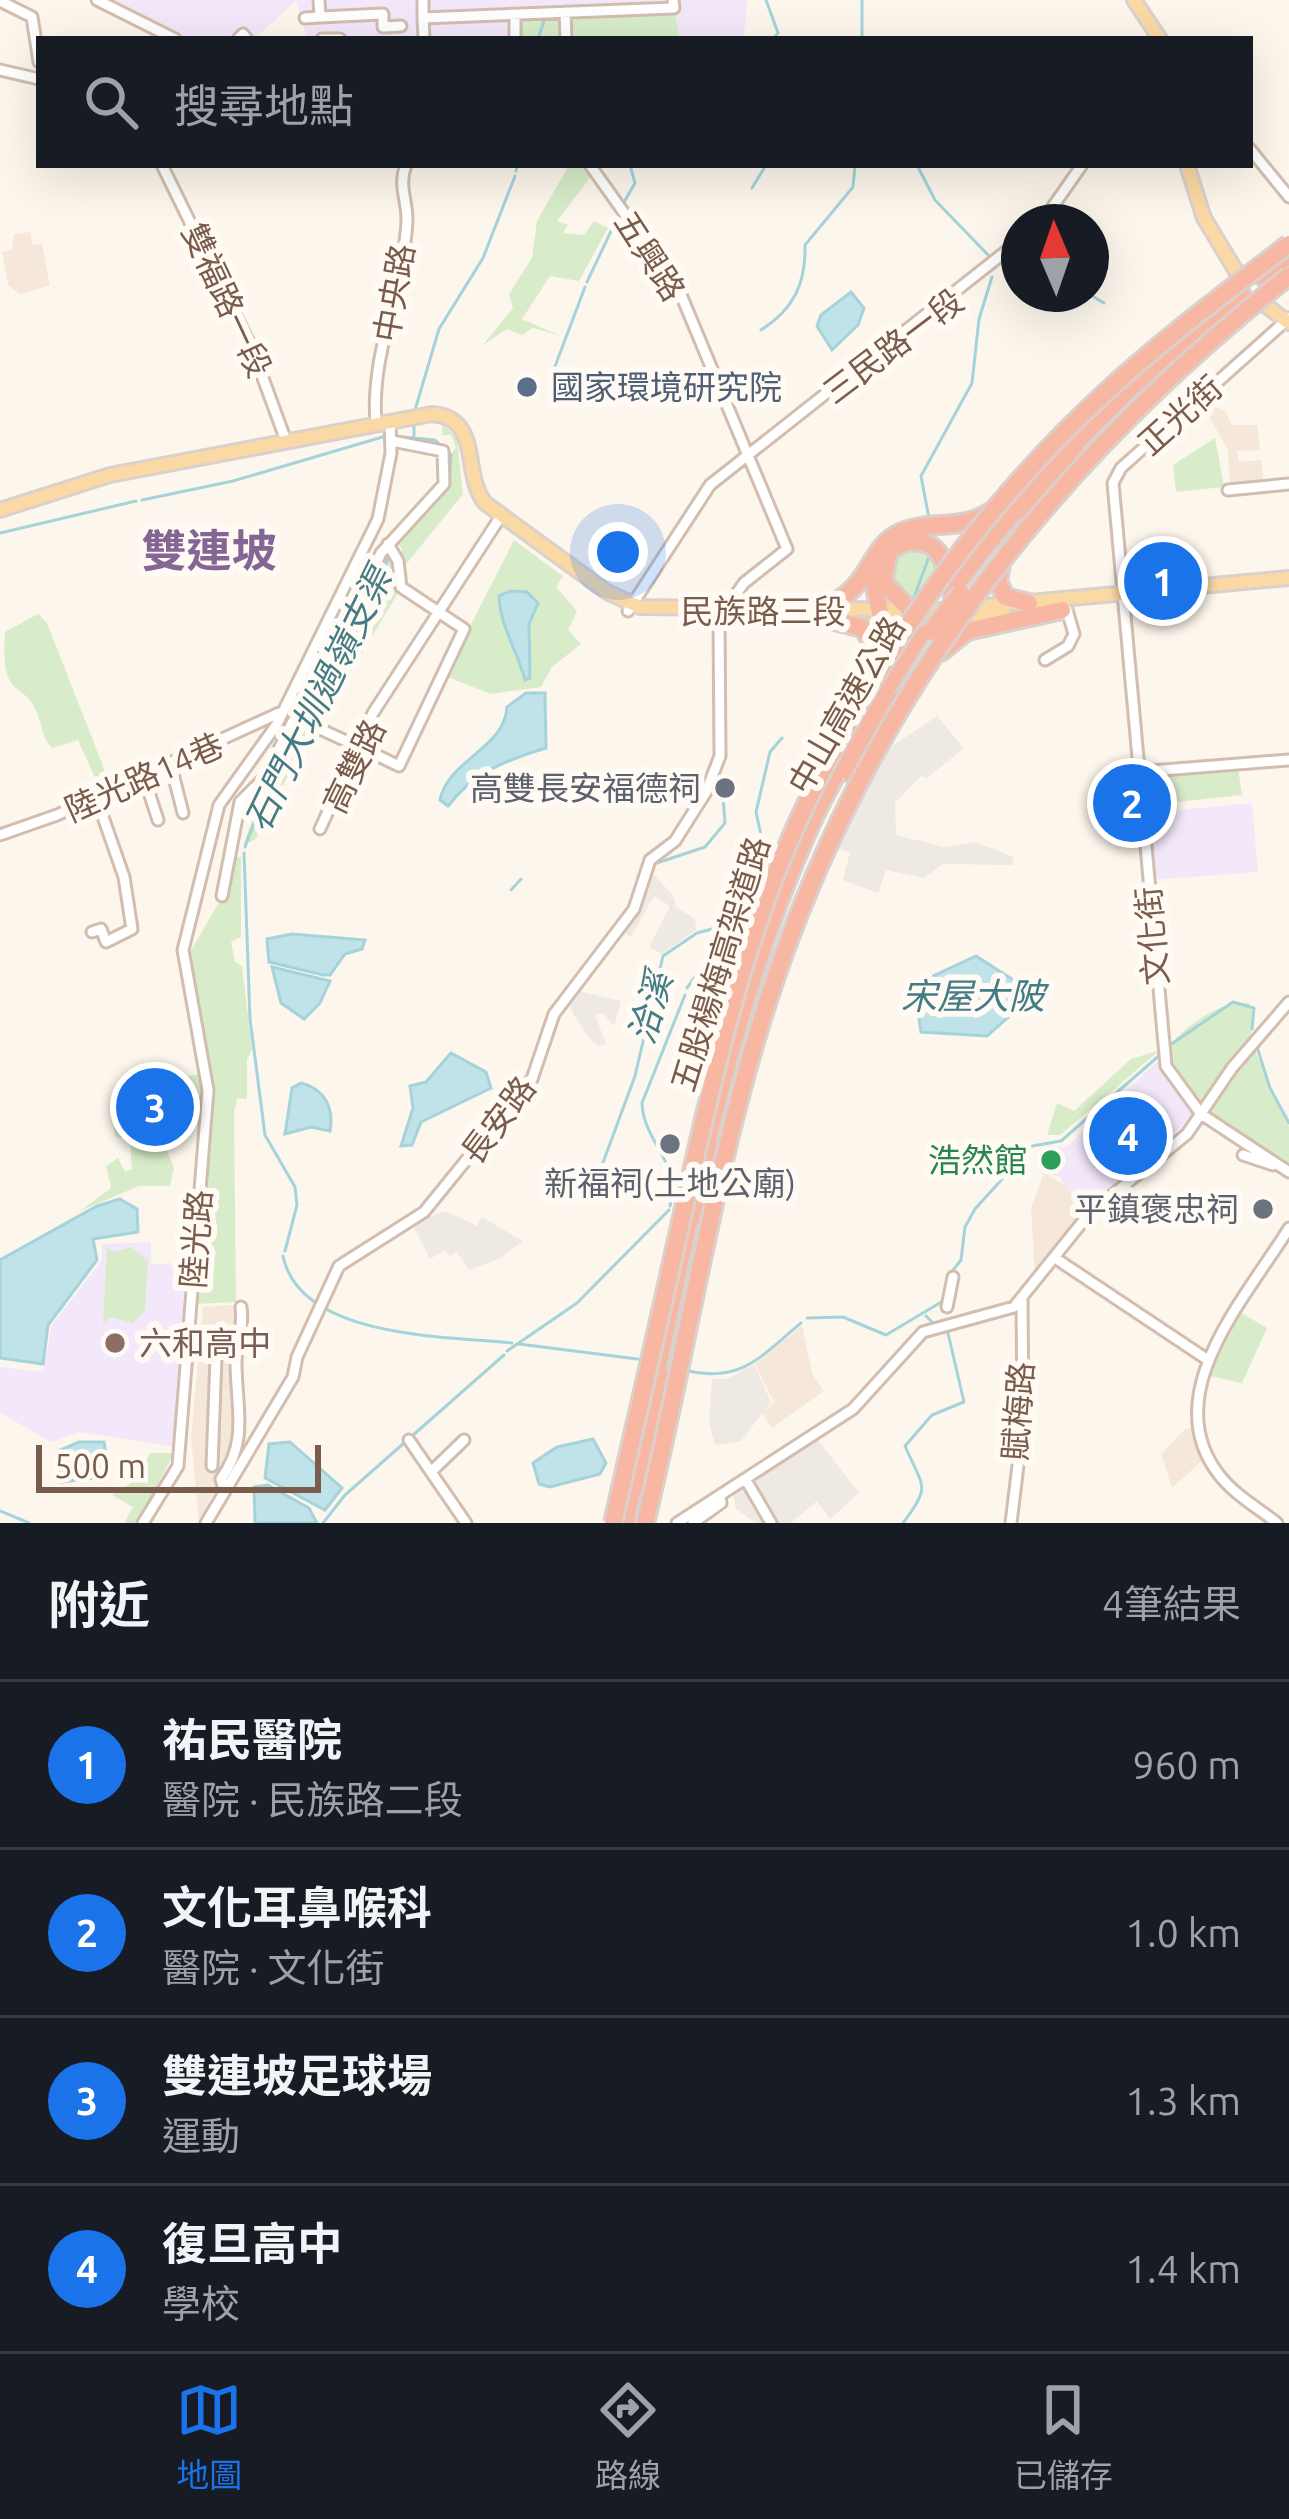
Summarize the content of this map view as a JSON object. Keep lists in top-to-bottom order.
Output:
{
  "streets": {
    "highway": ["中山高速公路", "五股楊梅高架道路"],
    "main road": ["民族路三段"],
    "street": [
      "五興路",
      "中央路",
      "雙福路一段",
      "三民路一段",
      "正光街",
      "高雙路",
      "陸光路14巷",
      "文化街",
      "長安路",
      "陸光路",
      "賦梅路"
    ]
  },
  "crossings": [
    ["五興路", "三民路一段"],
    ["五興路", "民族路三段"],
    ["五興路", "長安路"],
    ["中央路", "民族路三段"],
    ["中央路", "陸光路"],
    ["三民路一段", "民族路三段"],
    ["正光街", "文化街"],
    ["民族路三段", "中山高速公路"],
    ["民族路三段", "高雙路"],
    ["民族路三段", "長安路"],
    ["民族路三段", "陸光路"],
    ["陸光路14巷", "陸光路"]
  ],
  "districts": ["雙連坡"],
  "water": ["石門大圳過嶺支渠", "宋屋大陂", "洽溪"],
  "places": [
    "國家環境研究院",
    "高雙長安福德祠",
    "新福祠(土地公廟)",
    "浩然館",
    "平鎮褒忠祠",
    "六和高中"
  ],
  "scale_bar": "500 m",
  "north": "top",
  "page": {
    "search": "搜尋地點",
    "pins": [
      "1",
      "2",
      "3",
      "4"
    ],
    "scale": "500 m",
    "heading": ["附近", "4筆結果"],
    "list": [
      {
        "mark": "1",
        "name": "祐民醫院",
        "note": "醫院 · 民族路二段",
        "value": "960 m"
      },
      {
        "mark": "2",
        "name": "文化耳鼻喉科",
        "note": "醫院 · 文化街",
        "value": "1.0 km"
      },
      {
        "mark": "3",
        "name": "雙連坡足球場",
        "note": "運動",
        "value": "1.3 km"
      },
      {
        "mark": "4",
        "name": "復旦高中",
        "note": "學校",
        "value": "1.4 km"
      }
    ],
    "nav": ["地圖", "路線", "已儲存"]
  }
}
